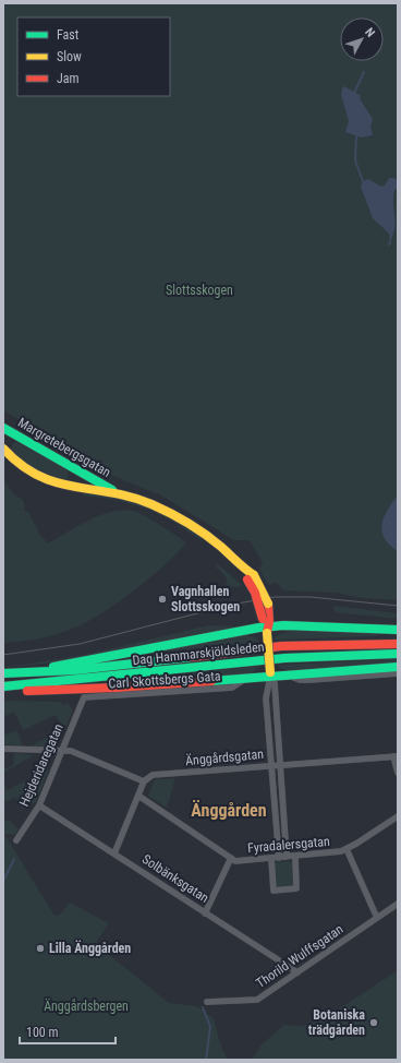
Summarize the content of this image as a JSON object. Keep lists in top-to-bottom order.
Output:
{
  "streets": {
    "main road": ["Margretebergsgatan", "Dag Hammarskjöldsleden"],
    "street": [
      "Carl Skottsbergs Gata",
      "Änggårdsgatan",
      "Hejderidaregatan",
      "Fyradalersgatan",
      "Solbänksgatan",
      "Thorild Wulffsgatan"
    ]
  },
  "crossings": [
    ["Carl Skottsbergs Gata", "Hejderidaregatan"],
    ["Hejderidaregatan", "Solbänksgatan"],
    ["Solbänksgatan", "Thorild Wulffsgatan"]
  ],
  "districts": ["Änggården"],
  "parks": ["Slottsskogen", "Änggårdsbergen"],
  "places": ["Vagnhallen Slottsskogen", "Lilla Änggården", "Botaniska trädgården"],
  "legend": ["Fast", "Slow", "Jam"],
  "scale_bar": "100 m",
  "north": "top right"
}
